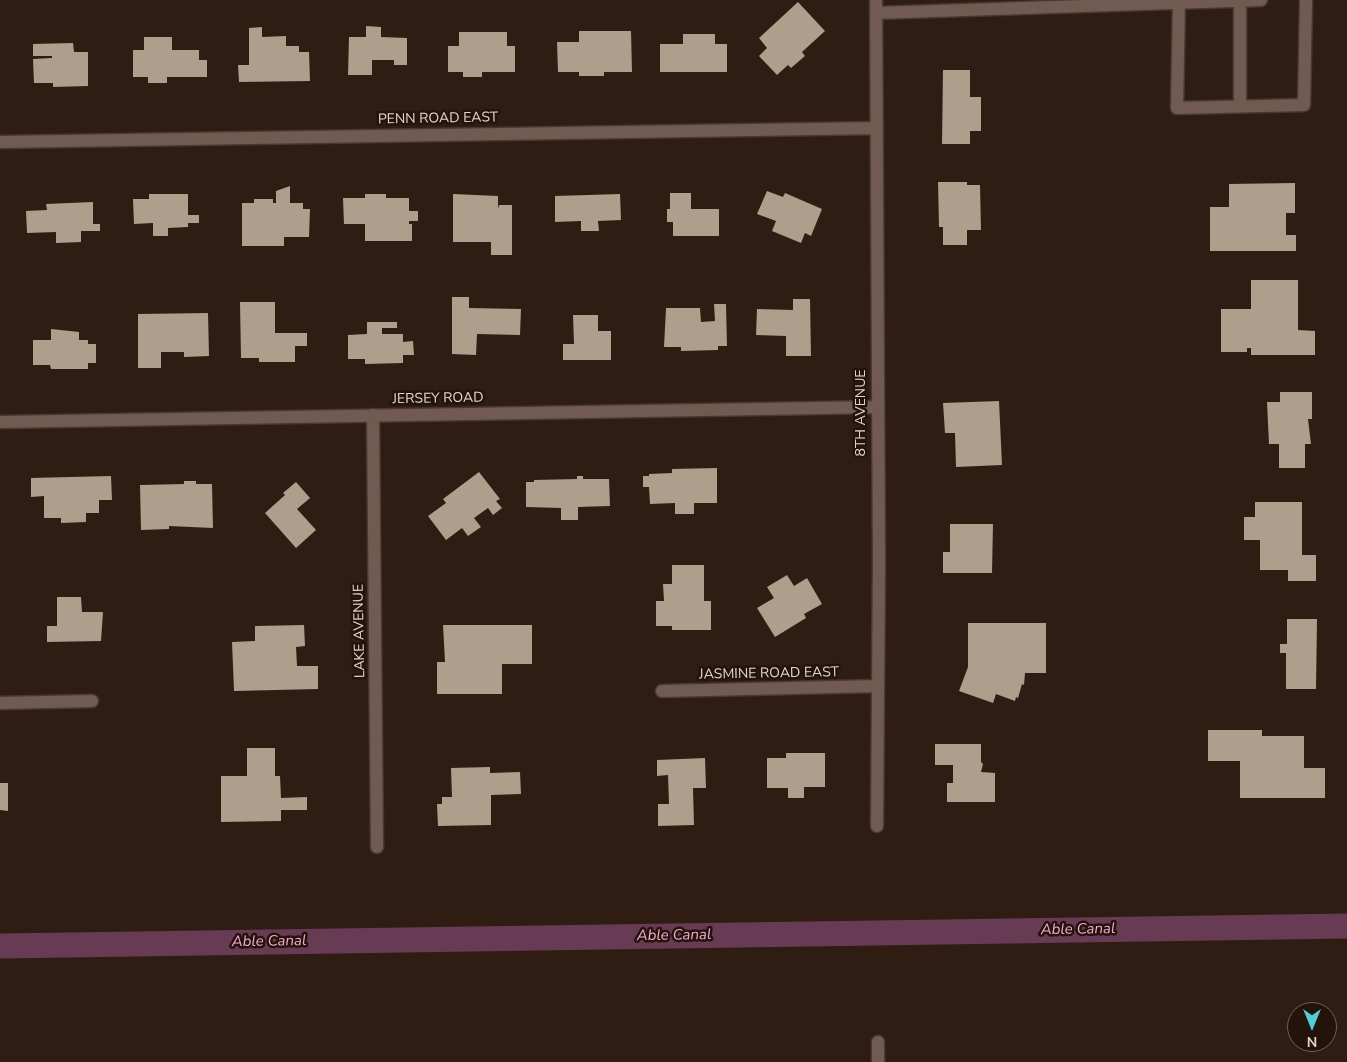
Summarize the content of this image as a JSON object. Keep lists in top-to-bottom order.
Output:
{
  "streets": {
    "street": [
      "PENN ROAD EAST",
      "JERSEY ROAD",
      "8TH AVENUE",
      "LAKE AVENUE",
      "JASMINE ROAD EAST"
    ]
  },
  "crossings": [
    ["PENN ROAD EAST", "8TH AVENUE"],
    ["JERSEY ROAD", "8TH AVENUE"],
    ["JERSEY ROAD", "LAKE AVENUE"],
    ["8TH AVENUE", "JASMINE ROAD EAST"]
  ],
  "water": ["Able Canal"],
  "north": "bottom"
}
